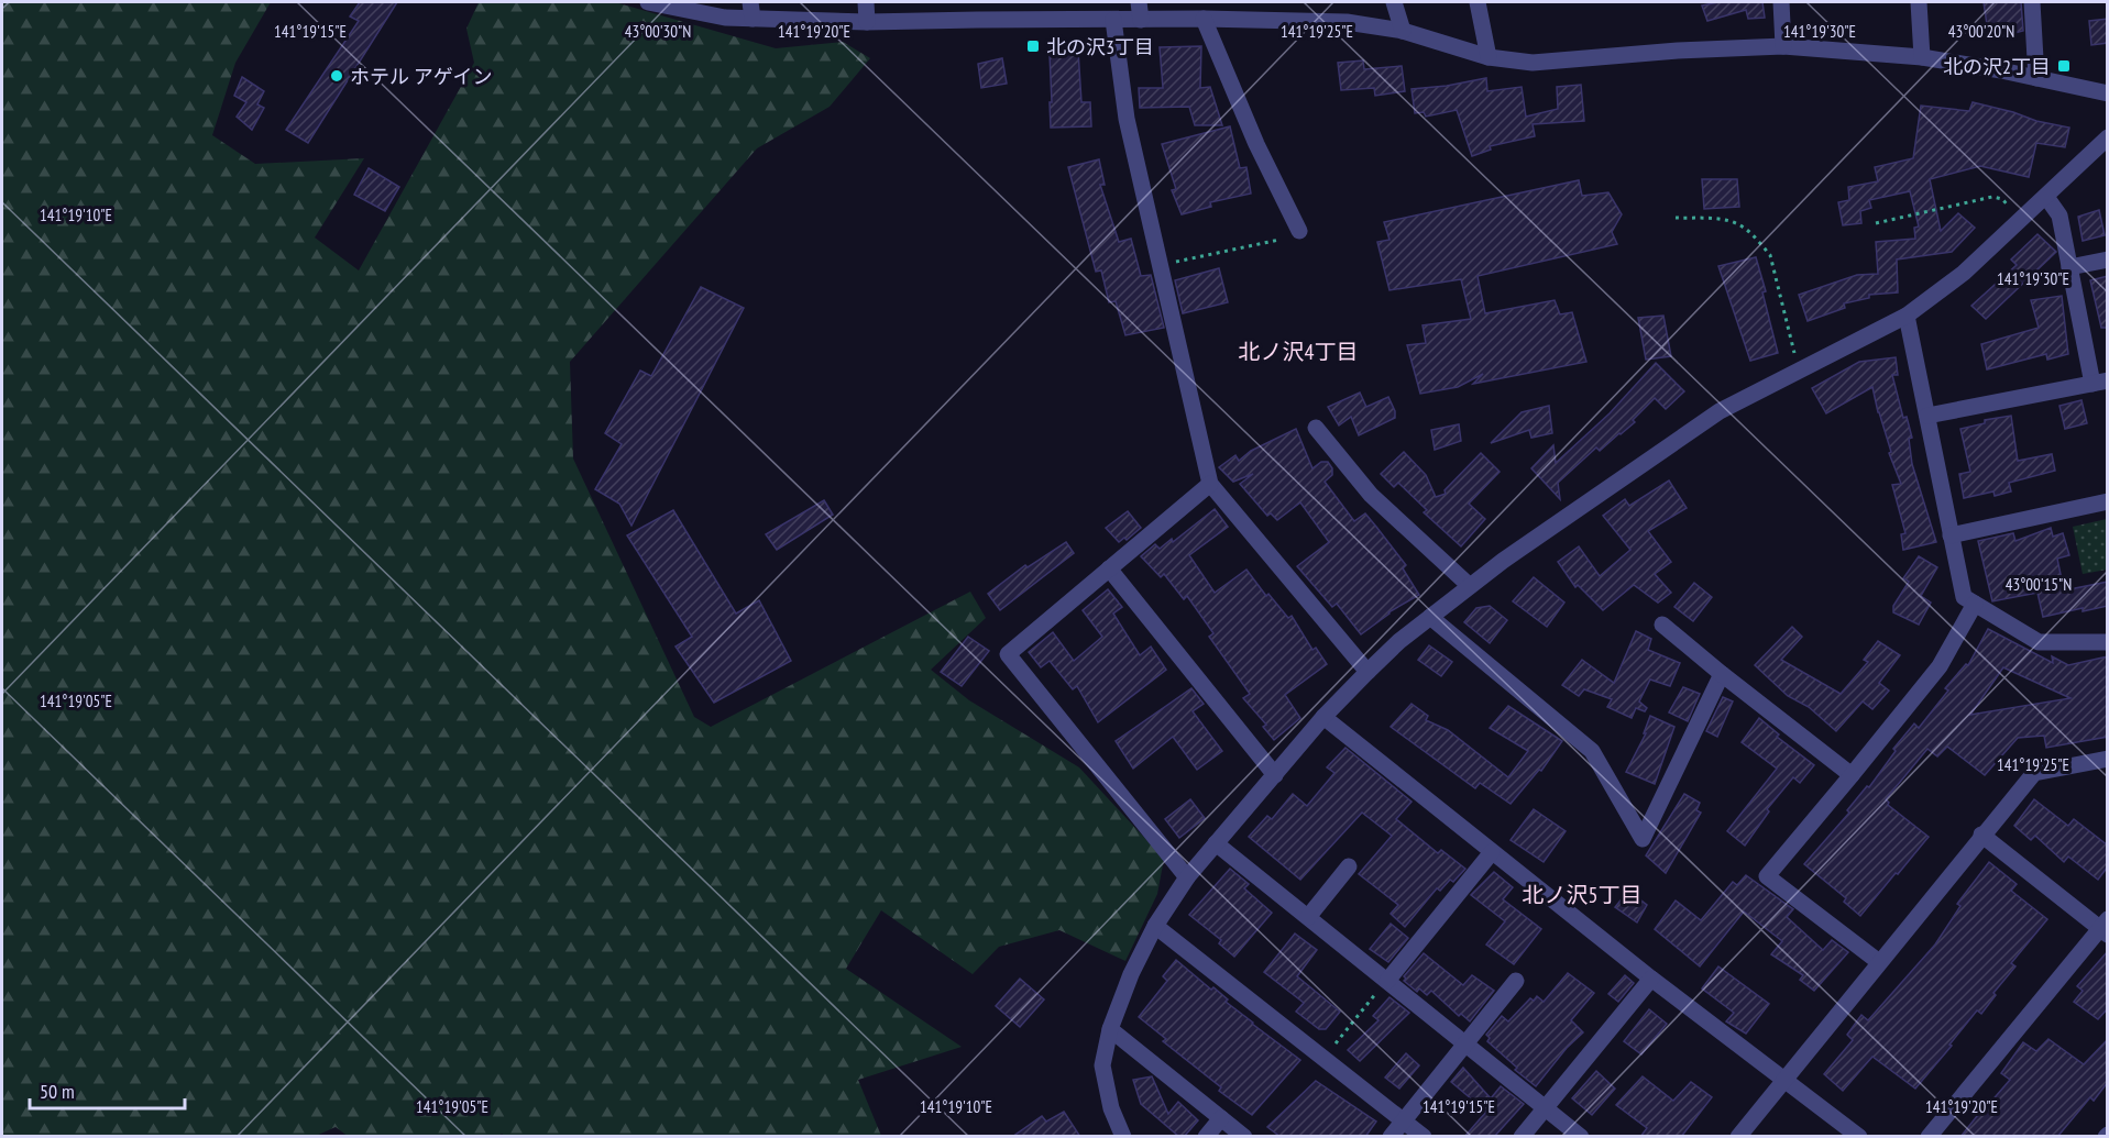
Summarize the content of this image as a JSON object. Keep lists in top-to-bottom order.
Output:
{
  "districts": ["北ノ沢4丁目", "北ノ沢5丁目"],
  "places": {
    "transit": ["北の沢3丁目", "北の沢2丁目"],
    "other": ["ホテル アゲイン"]
  },
  "scale_bar": "50 m",
  "coordinates": [
    "141°19'15\"E",
    "141°19'20\"E",
    "141°19'25\"E",
    "141°19'30\"E",
    "43°00'30\"N",
    "43°00'20\"N",
    "141°19'10\"E",
    "43°00'15\"N",
    "141°19'05\"E"
  ]
}
